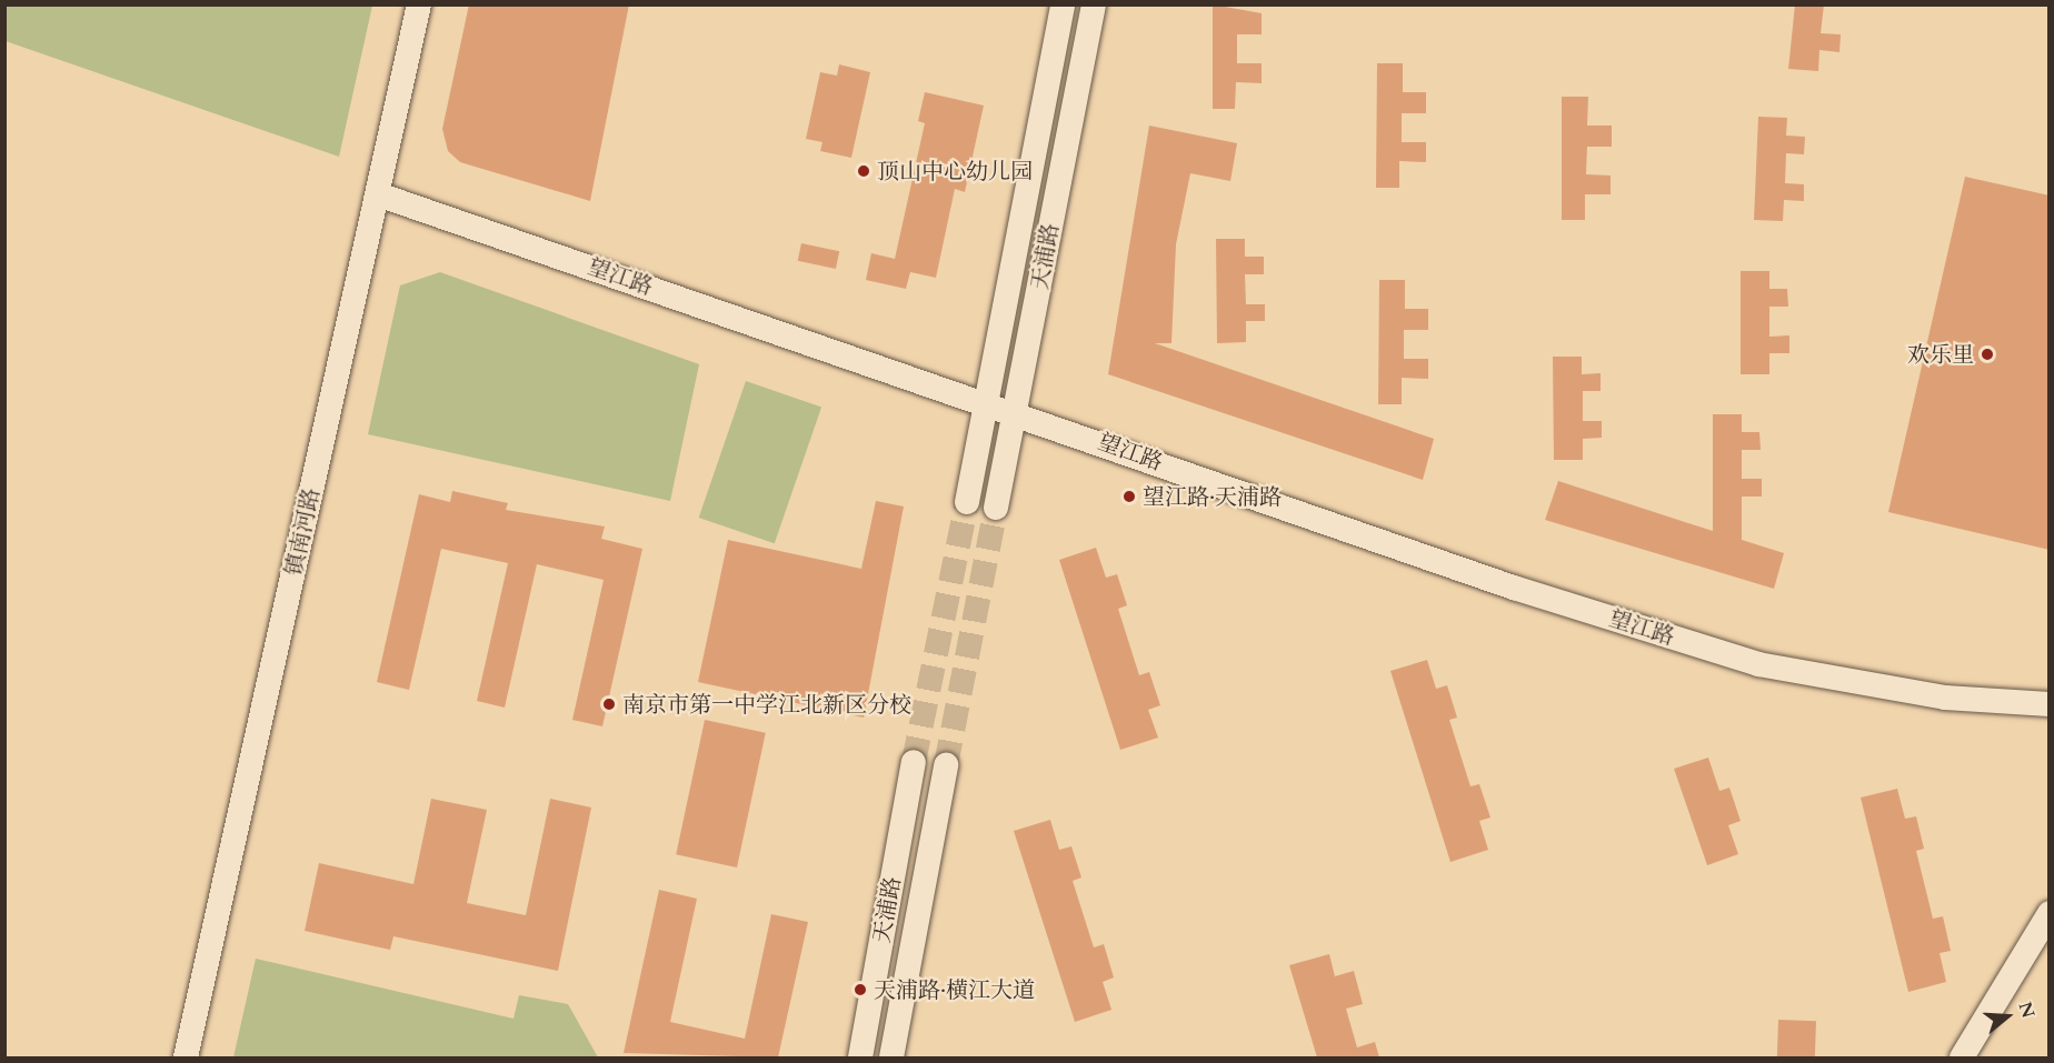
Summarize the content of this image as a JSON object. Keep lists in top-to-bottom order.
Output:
{
  "streets": {
    "street": ["天浦路", "望江路", "镇南河路"]
  },
  "crossings": [
    ["天浦路", "望江路"],
    ["望江路", "镇南河路"]
  ],
  "places": [
    "顶山中心幼儿园",
    "欢乐里",
    "望江路·天浦路",
    "南京市第一中学江北新区分校",
    "天浦路·横江大道"
  ],
  "north": "right"
}
